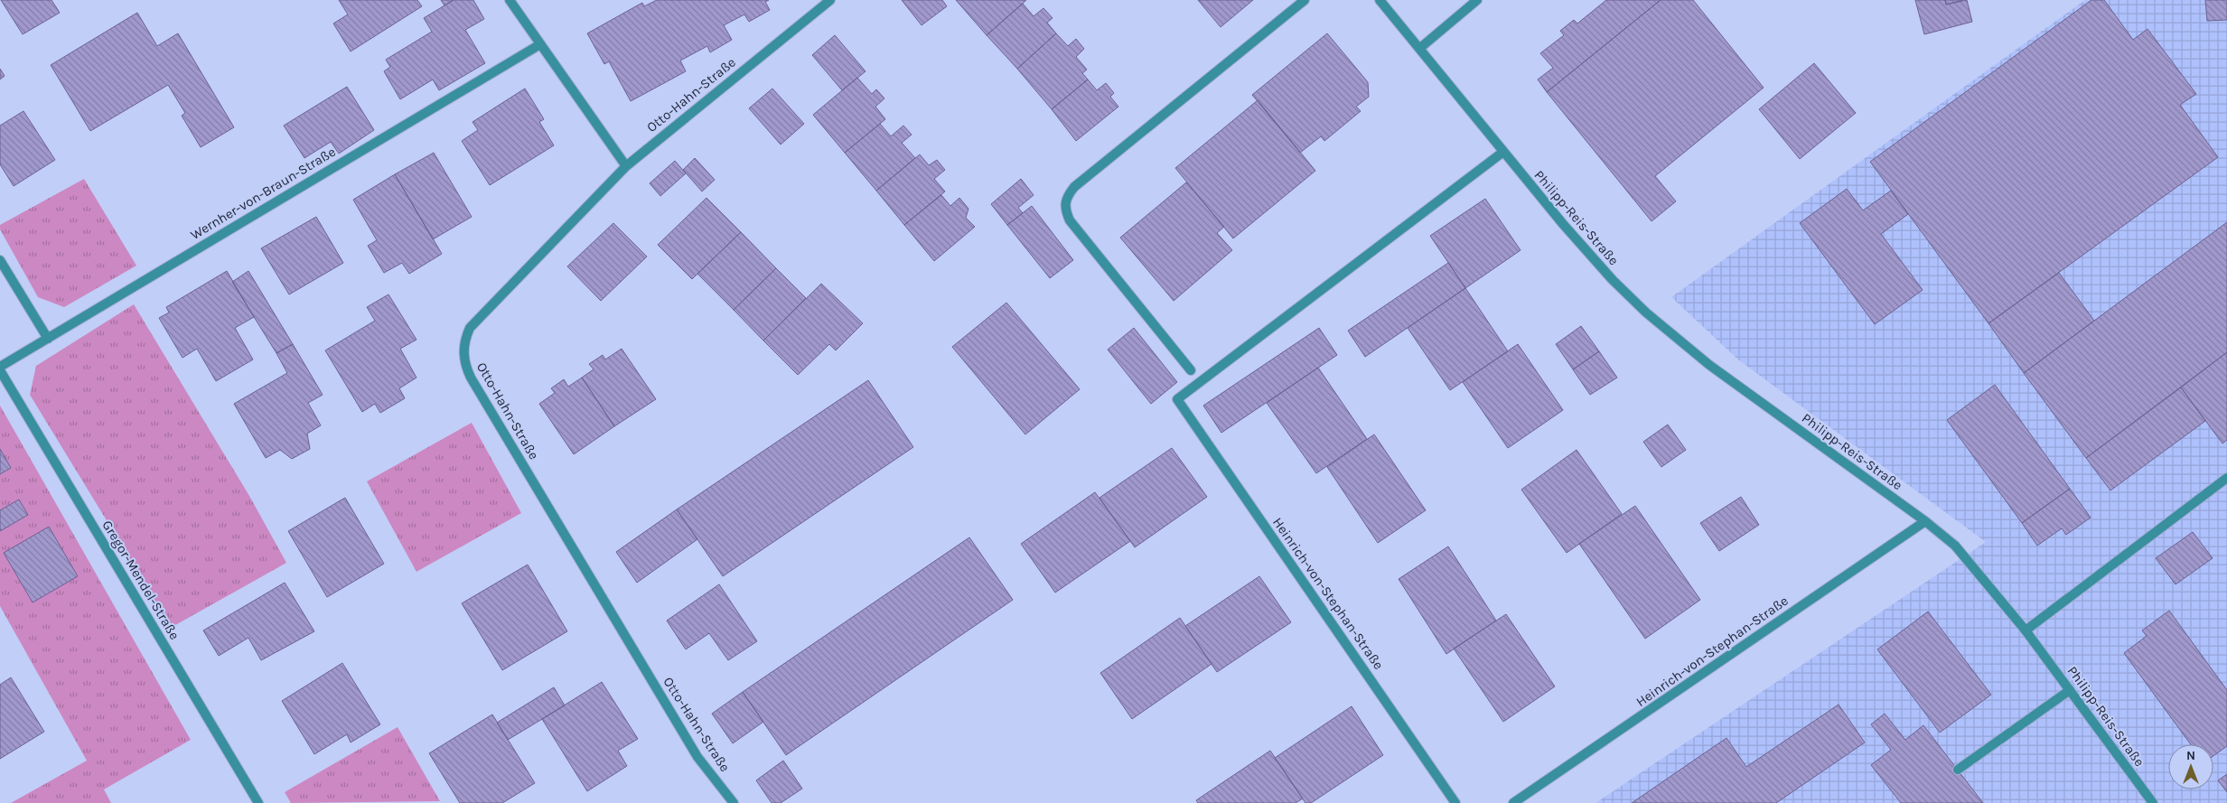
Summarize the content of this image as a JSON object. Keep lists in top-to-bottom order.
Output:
{
  "streets": {
    "street": [
      "Otto-Hahn-Straße",
      "Wernher-von-Braun-Straße",
      "Philipp-Reis-Straße",
      "Gregor-Mendel-Straße",
      "Heinrich-von-Stephan-Straße"
    ]
  },
  "crossings": [
    ["Wernher-von-Braun-Straße", "Gregor-Mendel-Straße"],
    ["Philipp-Reis-Straße", "Heinrich-von-Stephan-Straße"]
  ],
  "north": "top"
}
